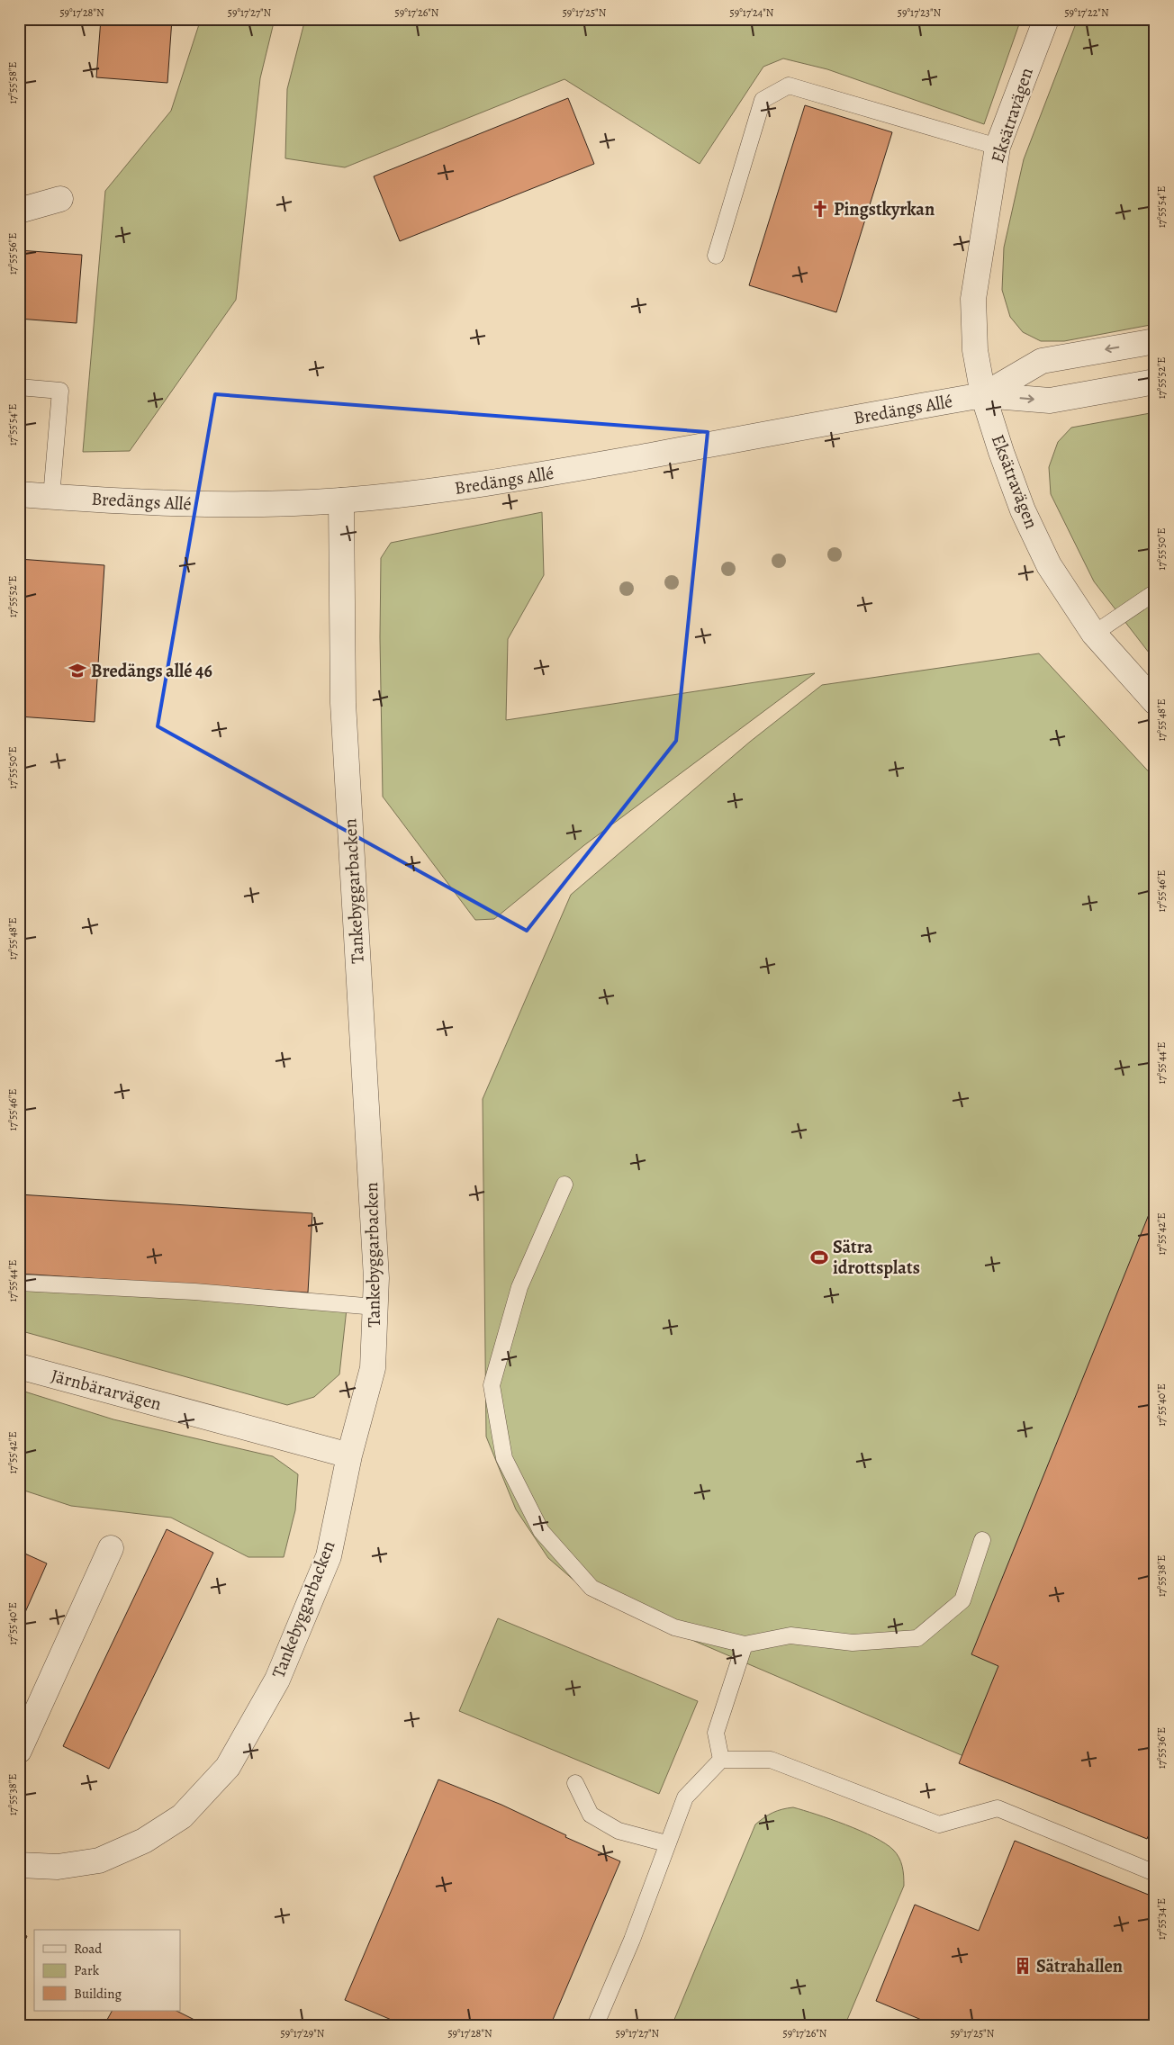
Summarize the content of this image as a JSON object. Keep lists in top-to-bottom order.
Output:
{
  "streets": {
    "street": [
      "Eksätravägen",
      "Bredängs Allé",
      "Tankebyggarbacken",
      "Järnbärarvägen"
    ]
  },
  "crossings": [
    ["Eksätravägen", "Bredängs Allé"],
    ["Bredängs Allé", "Tankebyggarbacken"],
    ["Tankebyggarbacken", "Järnbärarvägen"]
  ],
  "places": {
    "church": ["Pingstkyrkan"],
    "school or university": ["Bredängs allé 46"],
    "sports": ["Sätra idrottsplats"],
    "building": ["Sätrahallen"]
  },
  "legend": ["Road", "Park", "Building"],
  "coordinates": [
    "59°17'28\"N",
    "59°17'27\"N",
    "59°17'26\"N",
    "59°17'25\"N",
    "59°17'24\"N",
    "59°17'23\"N",
    "59°17'22\"N",
    "17°55'58\"E",
    "17°55'54\"E",
    "17°55'56\"E",
    "17°55'52\"E",
    "17°55'50\"E",
    "17°55'48\"E",
    "17°55'46\"E",
    "17°55'44\"E",
    "17°55'42\"E",
    "17°55'40\"E",
    "17°55'38\"E",
    "17°55'36\"E",
    "17°55'34\"E",
    "59°17'29\"N"
  ]
}
